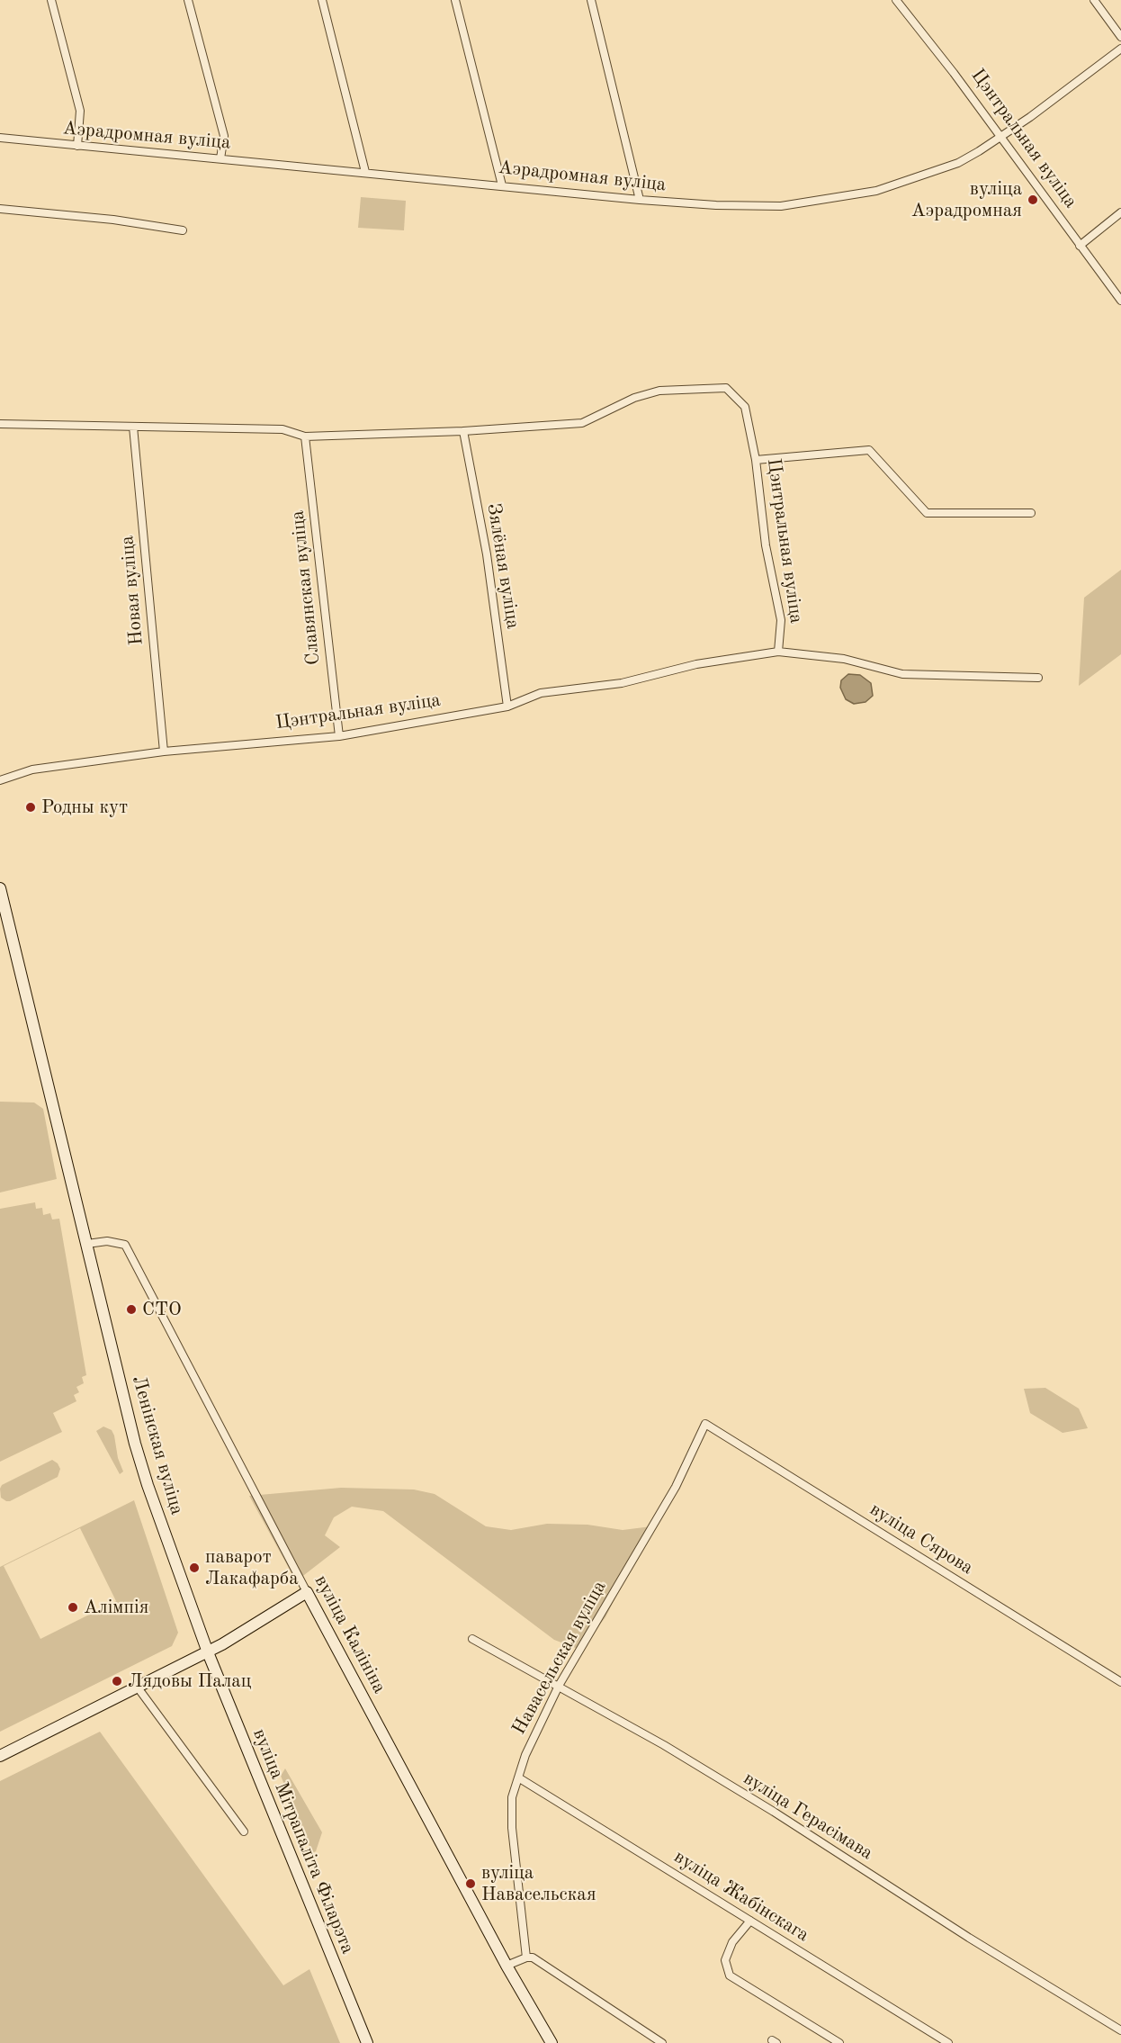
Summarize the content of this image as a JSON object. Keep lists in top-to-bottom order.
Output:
{
  "streets": {
    "main road": ["Ленінская вуліца", "вуліца Калініна", "вуліца Мітрапаліта Філарэта"],
    "street": [
      "Аэрадромная вуліца",
      "Цэнтральная вуліца",
      "Зялёная вуліца",
      "Славянская вуліца",
      "Новая вуліца",
      "вуліца Сярова",
      "Навасельская вуліца",
      "вуліца Герасімава",
      "вуліца Жабінскага"
    ]
  },
  "crossings": [
    ["Аэрадромная вуліца", "Цэнтральная вуліца"],
    ["Цэнтральная вуліца", "Зялёная вуліца"],
    ["Цэнтральная вуліца", "Славянская вуліца"],
    ["Цэнтральная вуліца", "Новая вуліца"],
    ["Ленінская вуліца", "вуліца Калініна"],
    ["Ленінская вуліца", "вуліца Мітрапаліта Філарэта"],
    ["вуліца Сярова", "Навасельская вуліца"],
    ["Навасельская вуліца", "вуліца Герасімава"],
    ["Навасельская вуліца", "вуліца Жабінскага"]
  ],
  "places": [
    "вуліца Аэрадромная",
    "Родны кут",
    "СТО",
    "паварот Лакафарба",
    "Алімпія",
    "Лядовы Палац",
    "вуліца Навасельская"
  ]
}
